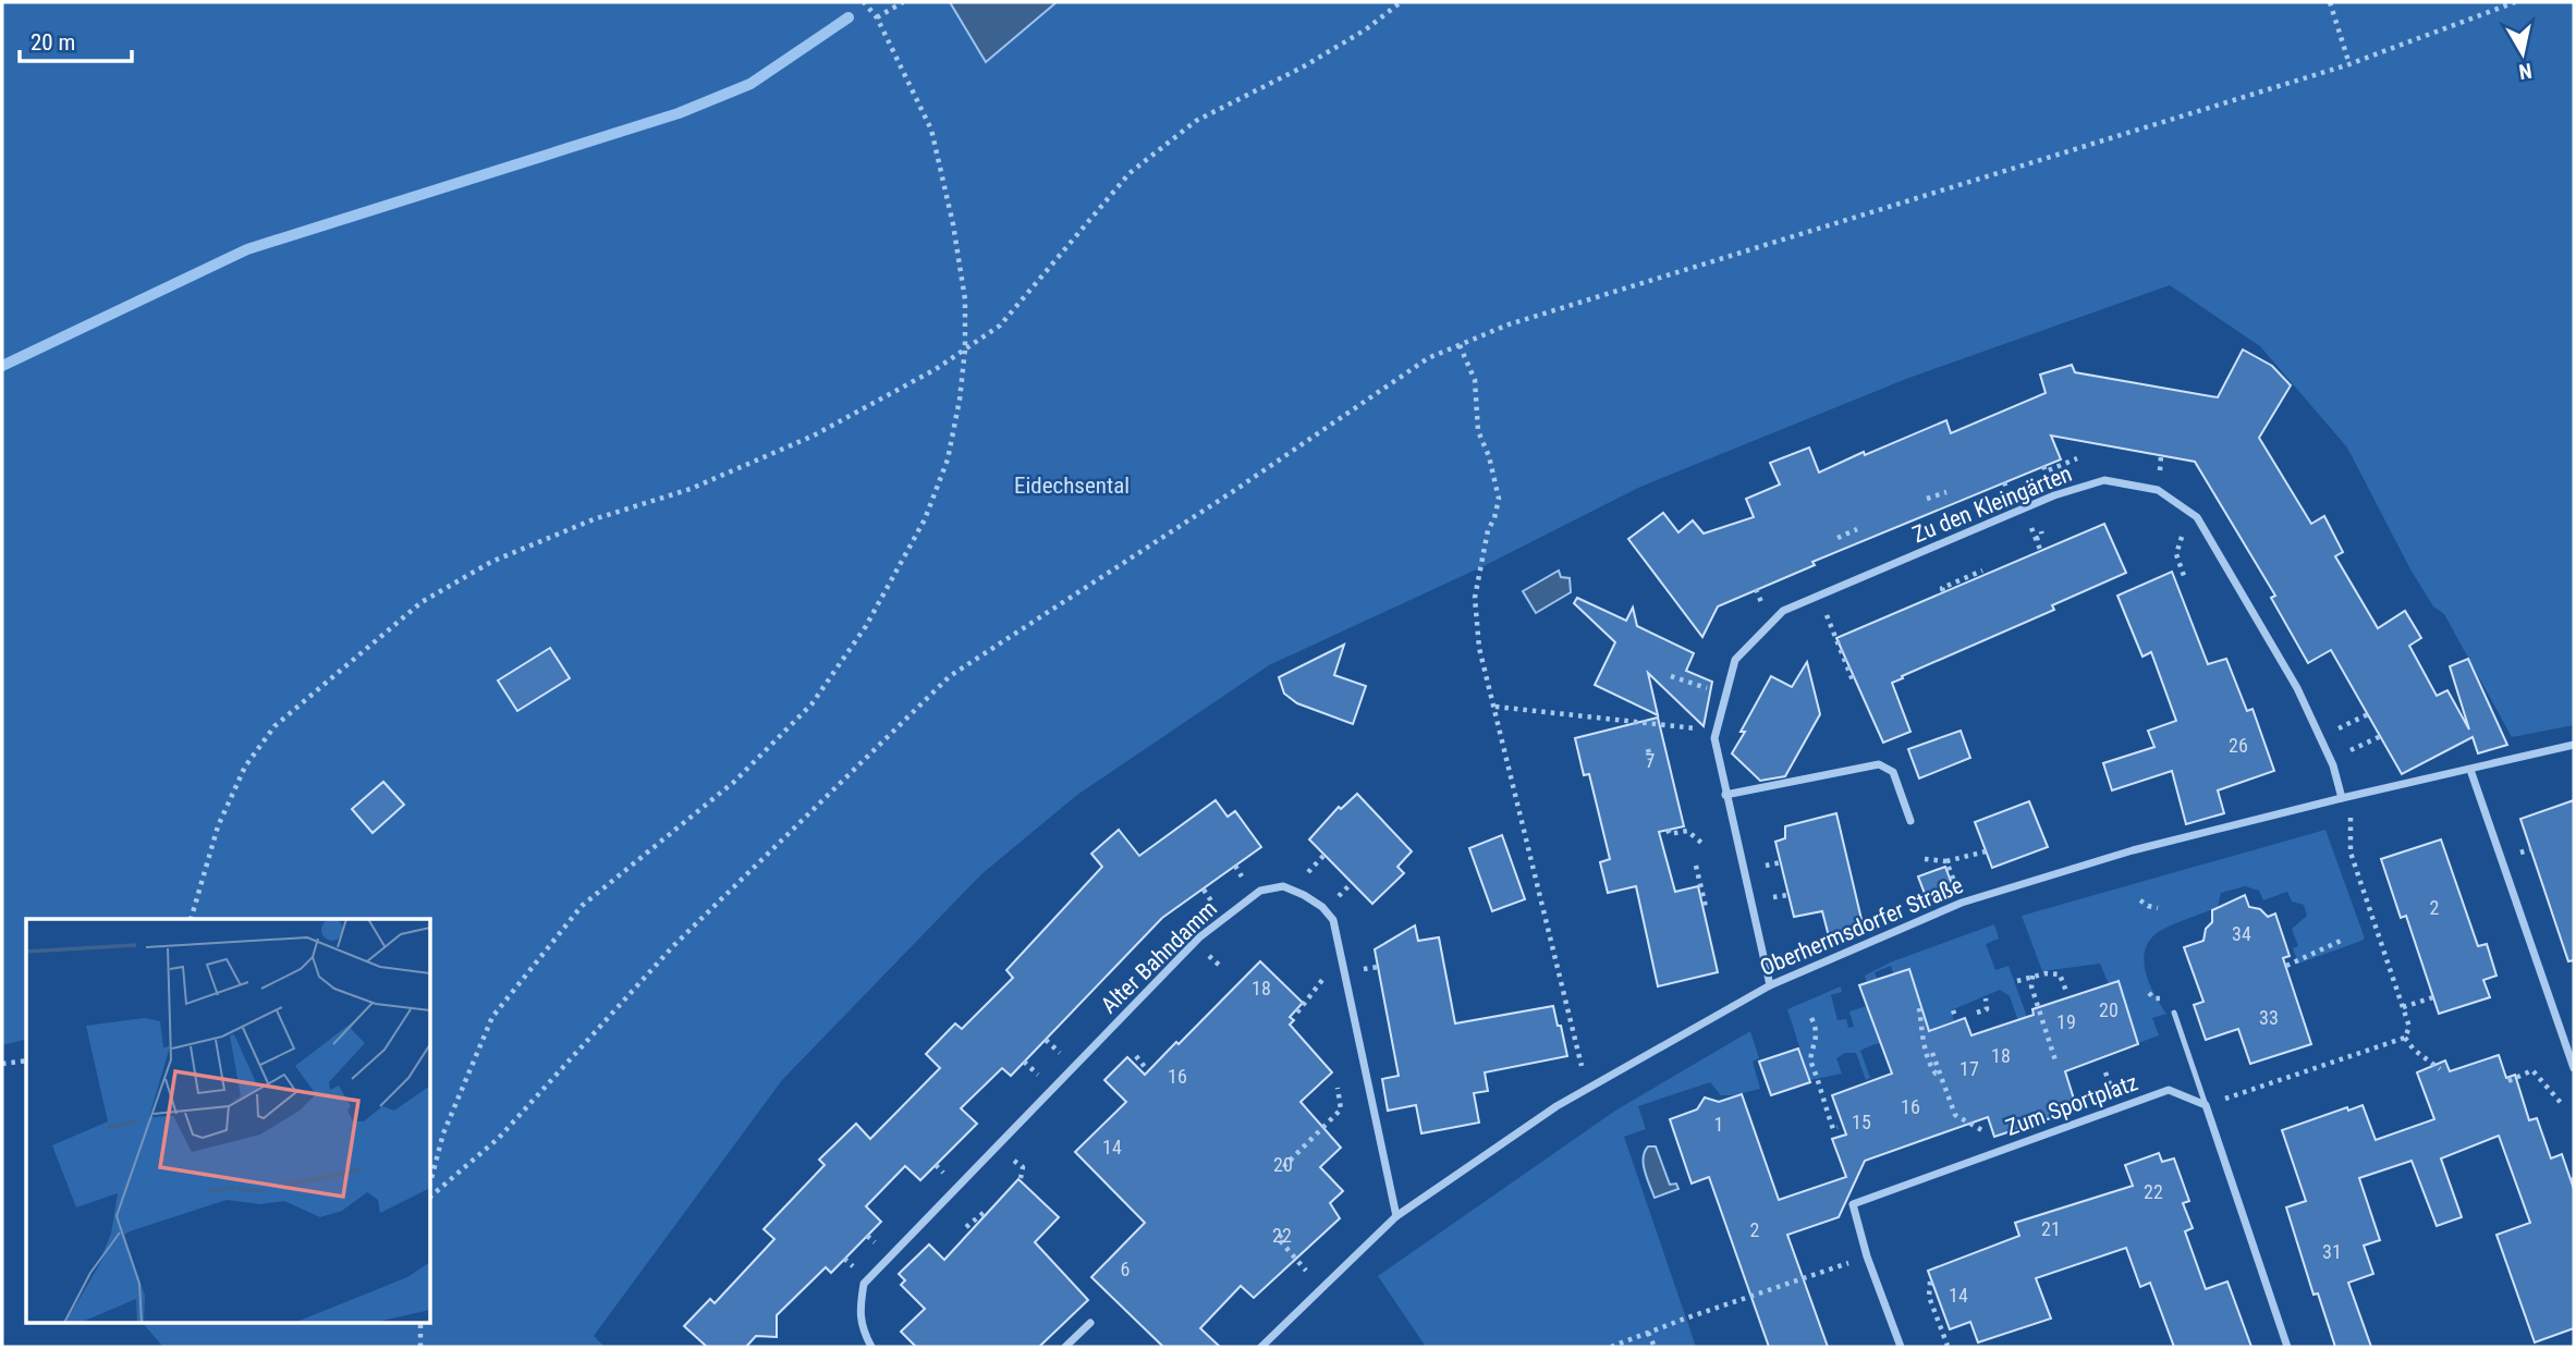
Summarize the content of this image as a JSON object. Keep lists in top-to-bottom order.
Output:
{
  "streets": {
    "street": [
      "Zu den Kleingärten",
      "Oberhermsdorfer Straße",
      "Alter Bahndamm",
      "Zum Sportplatz"
    ]
  },
  "crossings": [
    ["Zu den Kleingärten", "Oberhermsdorfer Straße"],
    ["Oberhermsdorfer Straße", "Alter Bahndamm"]
  ],
  "parks": ["Eidechsental"],
  "house_numbers": [
    "26",
    "7",
    "2",
    "34",
    "18",
    "20",
    "33",
    "19",
    "18",
    "17",
    "16",
    "16",
    "15",
    "1",
    "14",
    "20",
    "22",
    "21",
    "2",
    "22",
    "31",
    "6",
    "14"
  ],
  "scale_bar": "20 m",
  "north": "bottom"
}
